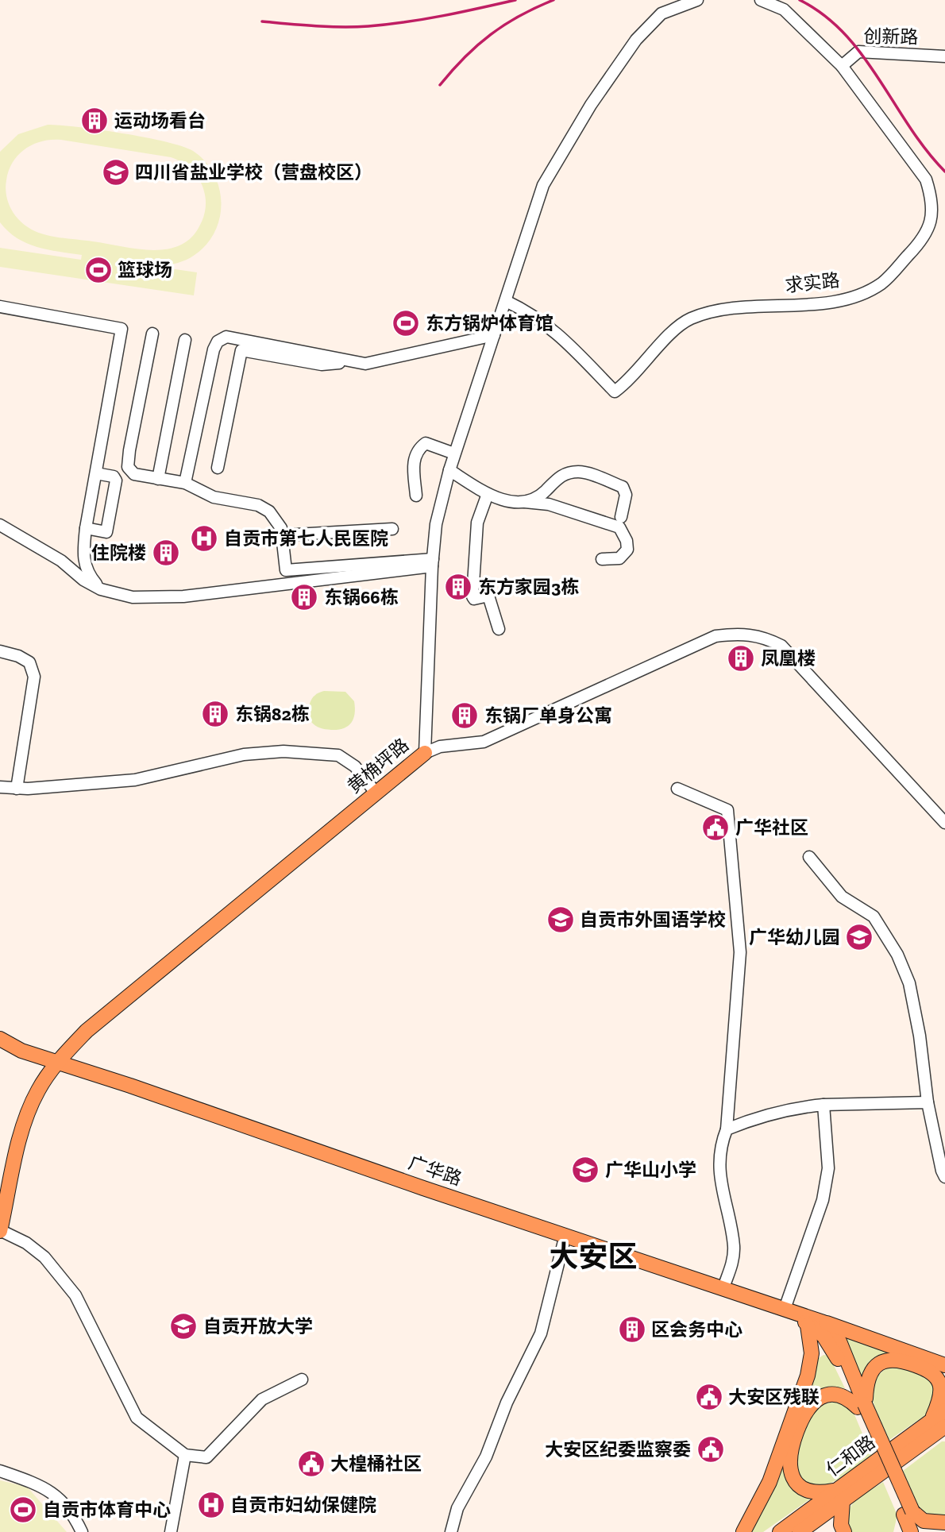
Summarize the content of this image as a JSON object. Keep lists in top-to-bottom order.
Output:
{
  "streets": {
    "main road": ["黄桷坪路", "广华路", "仁和路"],
    "street": ["创新路", "求实路"]
  },
  "crossings": [
    ["创新路", "求实路"],
    ["求实路", "黄桷坪路"],
    ["黄桷坪路", "广华路"]
  ],
  "districts": ["大安区"],
  "places": {
    "building": [
      "运动场看台",
      "住院楼",
      "东方家园3栋",
      "东锅66栋",
      "凤凰楼",
      "东锅82栋",
      "东锅厂单身公寓",
      "区会务中心"
    ],
    "school or university": [
      "四川省盐业学校（营盘校区）",
      "自贡市外国语学校",
      "广华幼儿园",
      "广华山小学",
      "自贡开放大学"
    ],
    "sports": ["篮球场", "东方锅炉体育馆", "自贡市体育中心"],
    "hospital": ["自贡市第七人民医院", "自贡市妇幼保健院"],
    "public building": [
      "广华社区",
      "大安区残联",
      "大安区纪委监察委",
      "大楻桶社区"
    ]
  }
}
